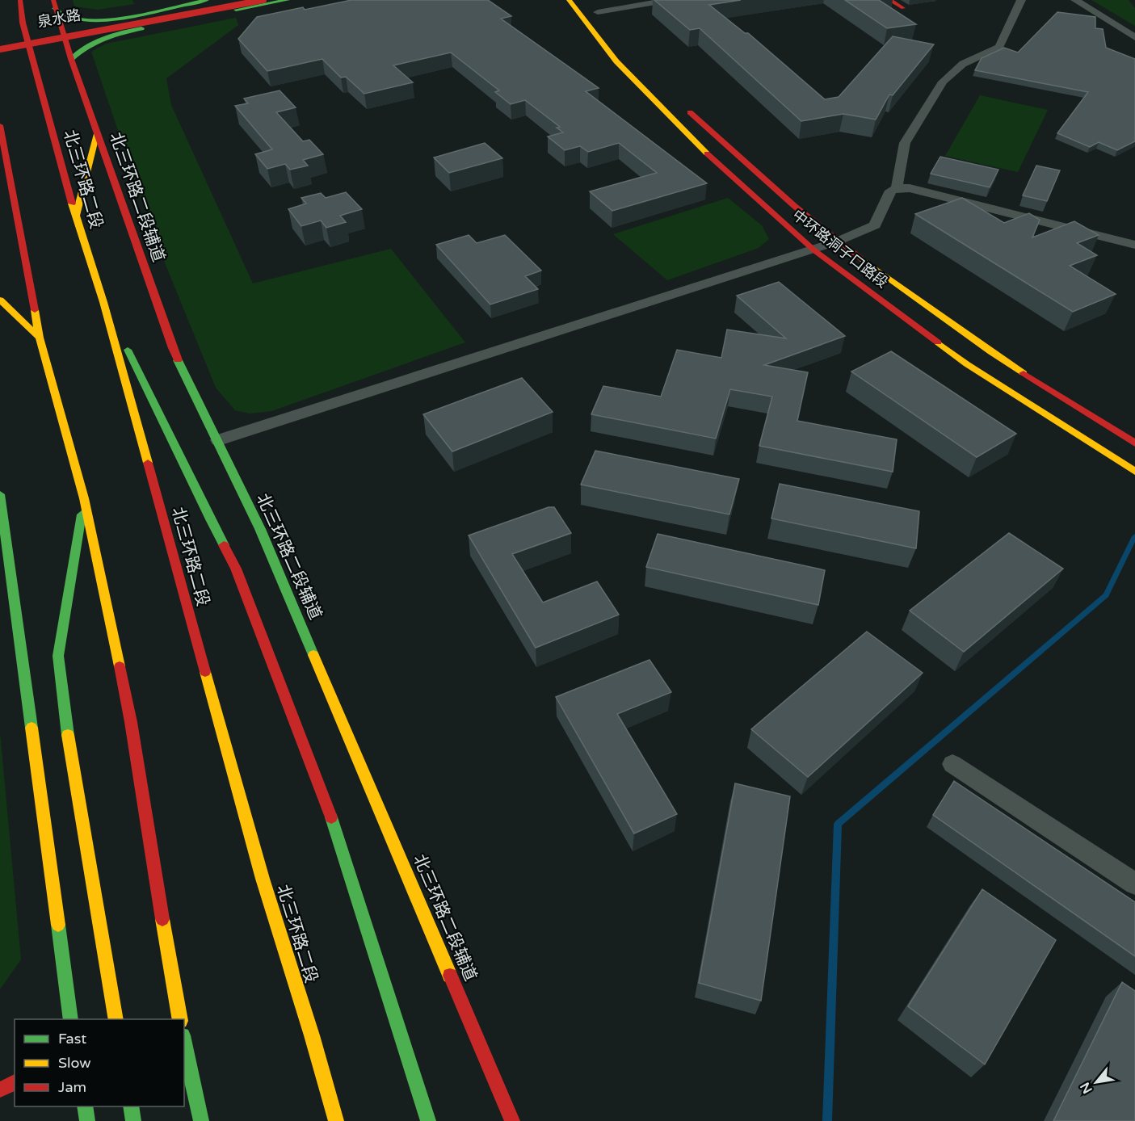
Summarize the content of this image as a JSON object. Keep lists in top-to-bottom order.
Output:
{
  "streets": {
    "main road": [
      "泉水路",
      "北三环路二段",
      "北三环路二段辅道",
      "中环路洞子口路段"
    ]
  },
  "legend": ["Fast", "Slow", "Jam"],
  "north": "bottom left"
}
